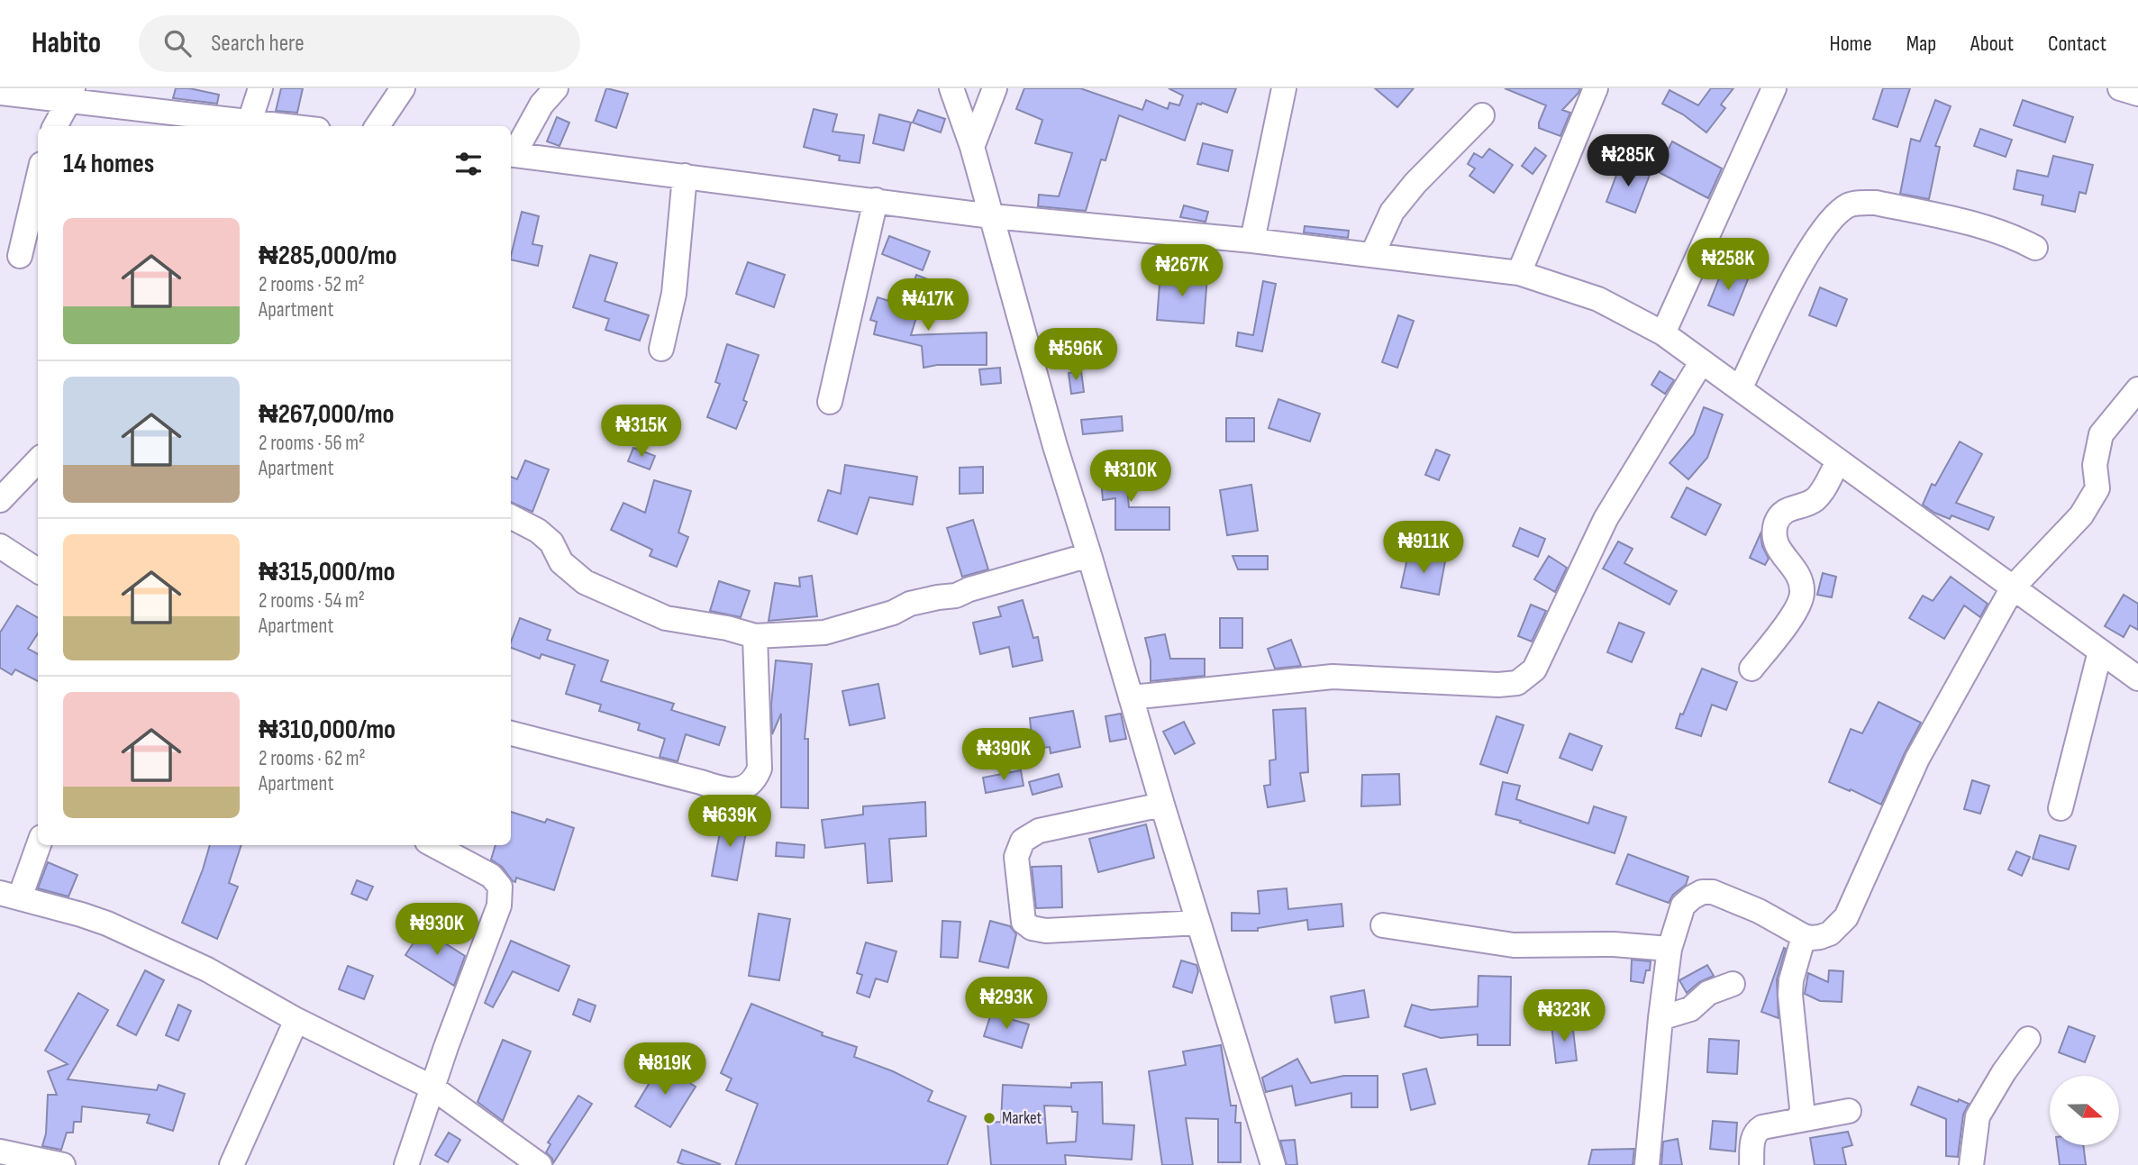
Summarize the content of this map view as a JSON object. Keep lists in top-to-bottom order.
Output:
{
  "places": ["Market"],
  "north": "right",
  "page": {
    "header": "Habito",
    "search": "Search here",
    "nav": [
      "Home",
      "Map",
      "About",
      "Contact"
    ],
    "heading": "14 homes",
    "price": [
      "₦285K",
      "₦258K",
      "₦267K",
      "₦417K",
      "₦596K",
      "₦315K",
      "₦310K",
      "₦911K",
      "₦390K",
      "₦639K",
      "₦930K",
      "₦293K",
      "₦323K",
      "₦819K"
    ],
    "list": [
      {
        "name": "₦285,000/mo",
        "note": "2 rooms · 52 m² · Apartment"
      },
      {
        "name": "₦267,000/mo",
        "note": "2 rooms · 56 m² · Apartment"
      },
      {
        "name": "₦315,000/mo",
        "note": "2 rooms · 54 m² · Apartment"
      },
      {
        "name": "₦310,000/mo",
        "note": "2 rooms · 62 m² · Apartment"
      }
    ]
  }
}
